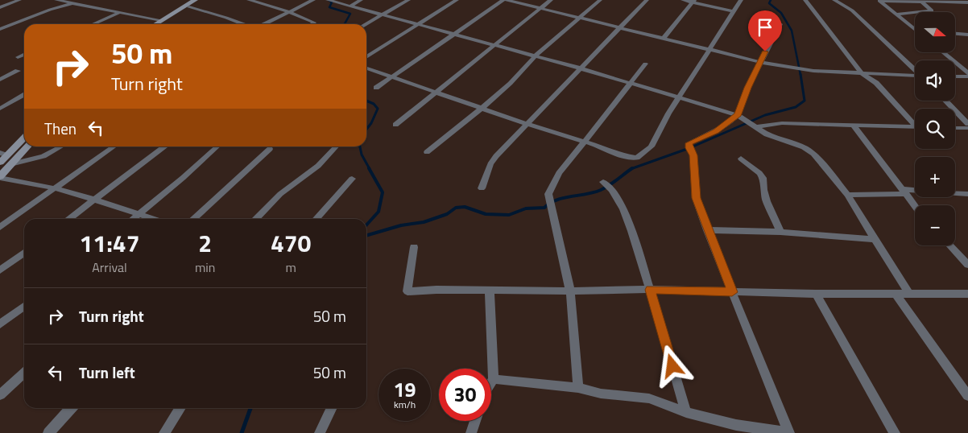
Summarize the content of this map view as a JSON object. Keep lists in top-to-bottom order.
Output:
{
  "north": "right",
  "page": {
    "map_buttons": ["+", "−"],
    "turn": ["50 m", "Turn right"],
    "then": "Then",
    "eta": [
      "11:47",
      "Arrival",
      "2",
      "min",
      "470",
      "m"
    ],
    "list": [
      {
        "name": "Turn right",
        "value": "50 m"
      },
      {
        "name": "Turn left",
        "value": "50 m"
      }
    ],
    "speed": "19 km/h",
    "limit": "30"
  }
}
